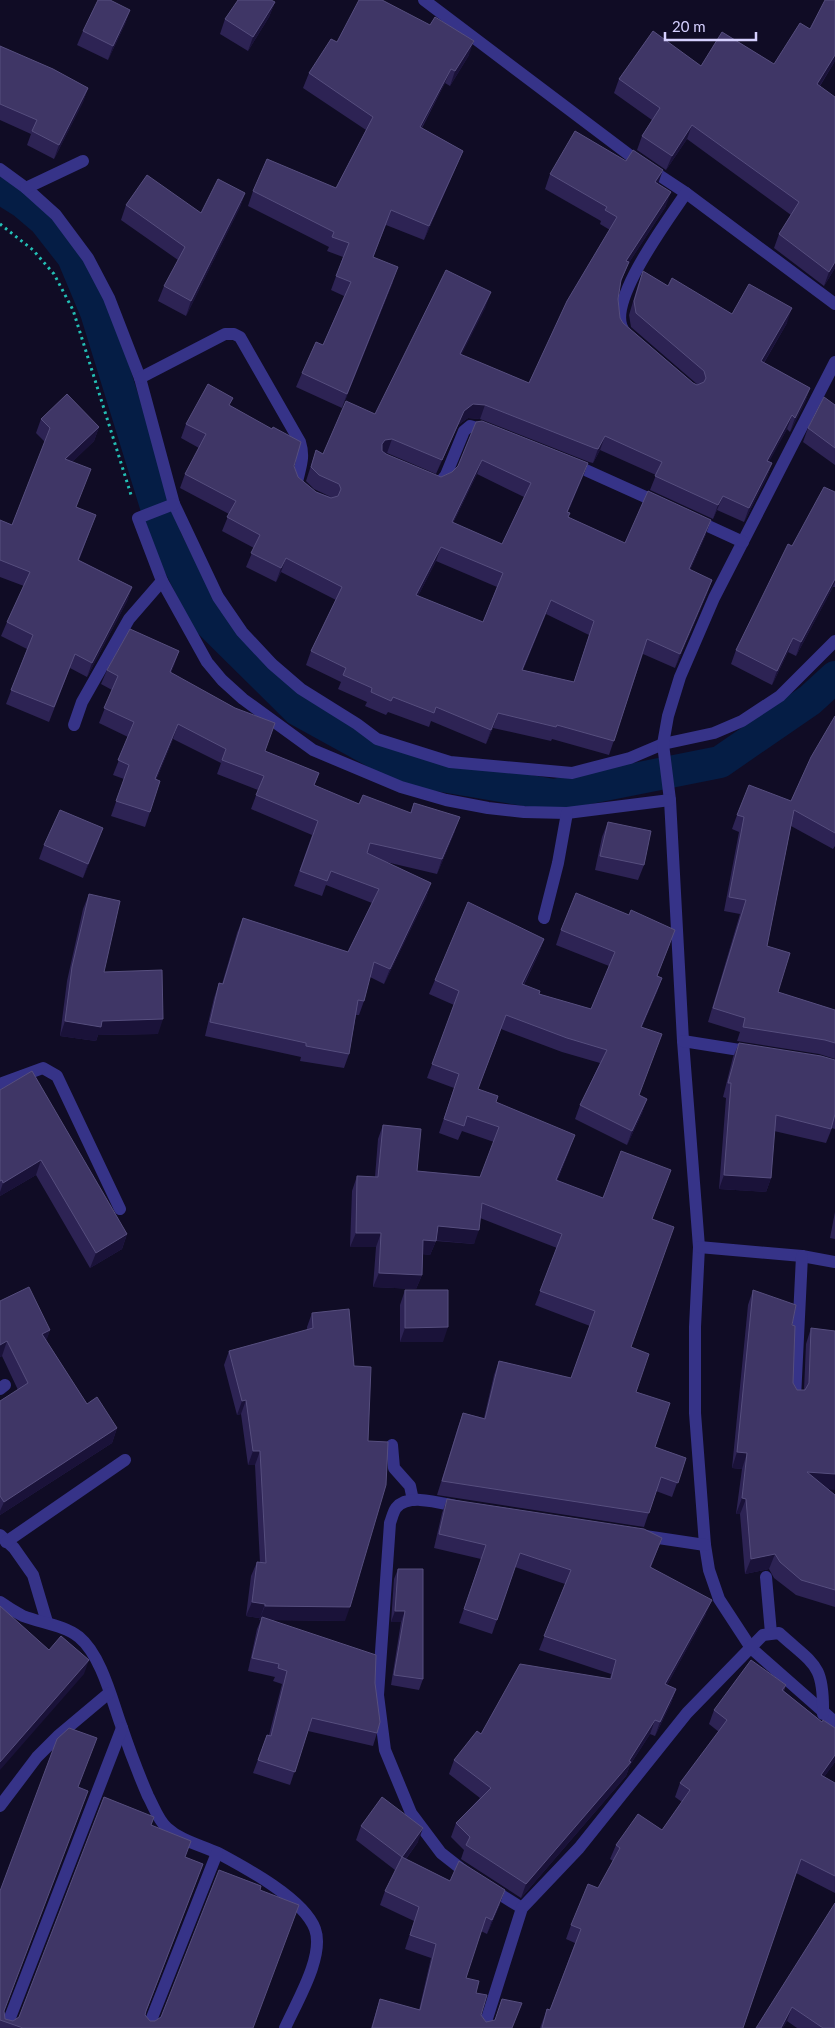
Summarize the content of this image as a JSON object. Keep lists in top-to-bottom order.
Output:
{
  "scale_bar": "20 m"
}
